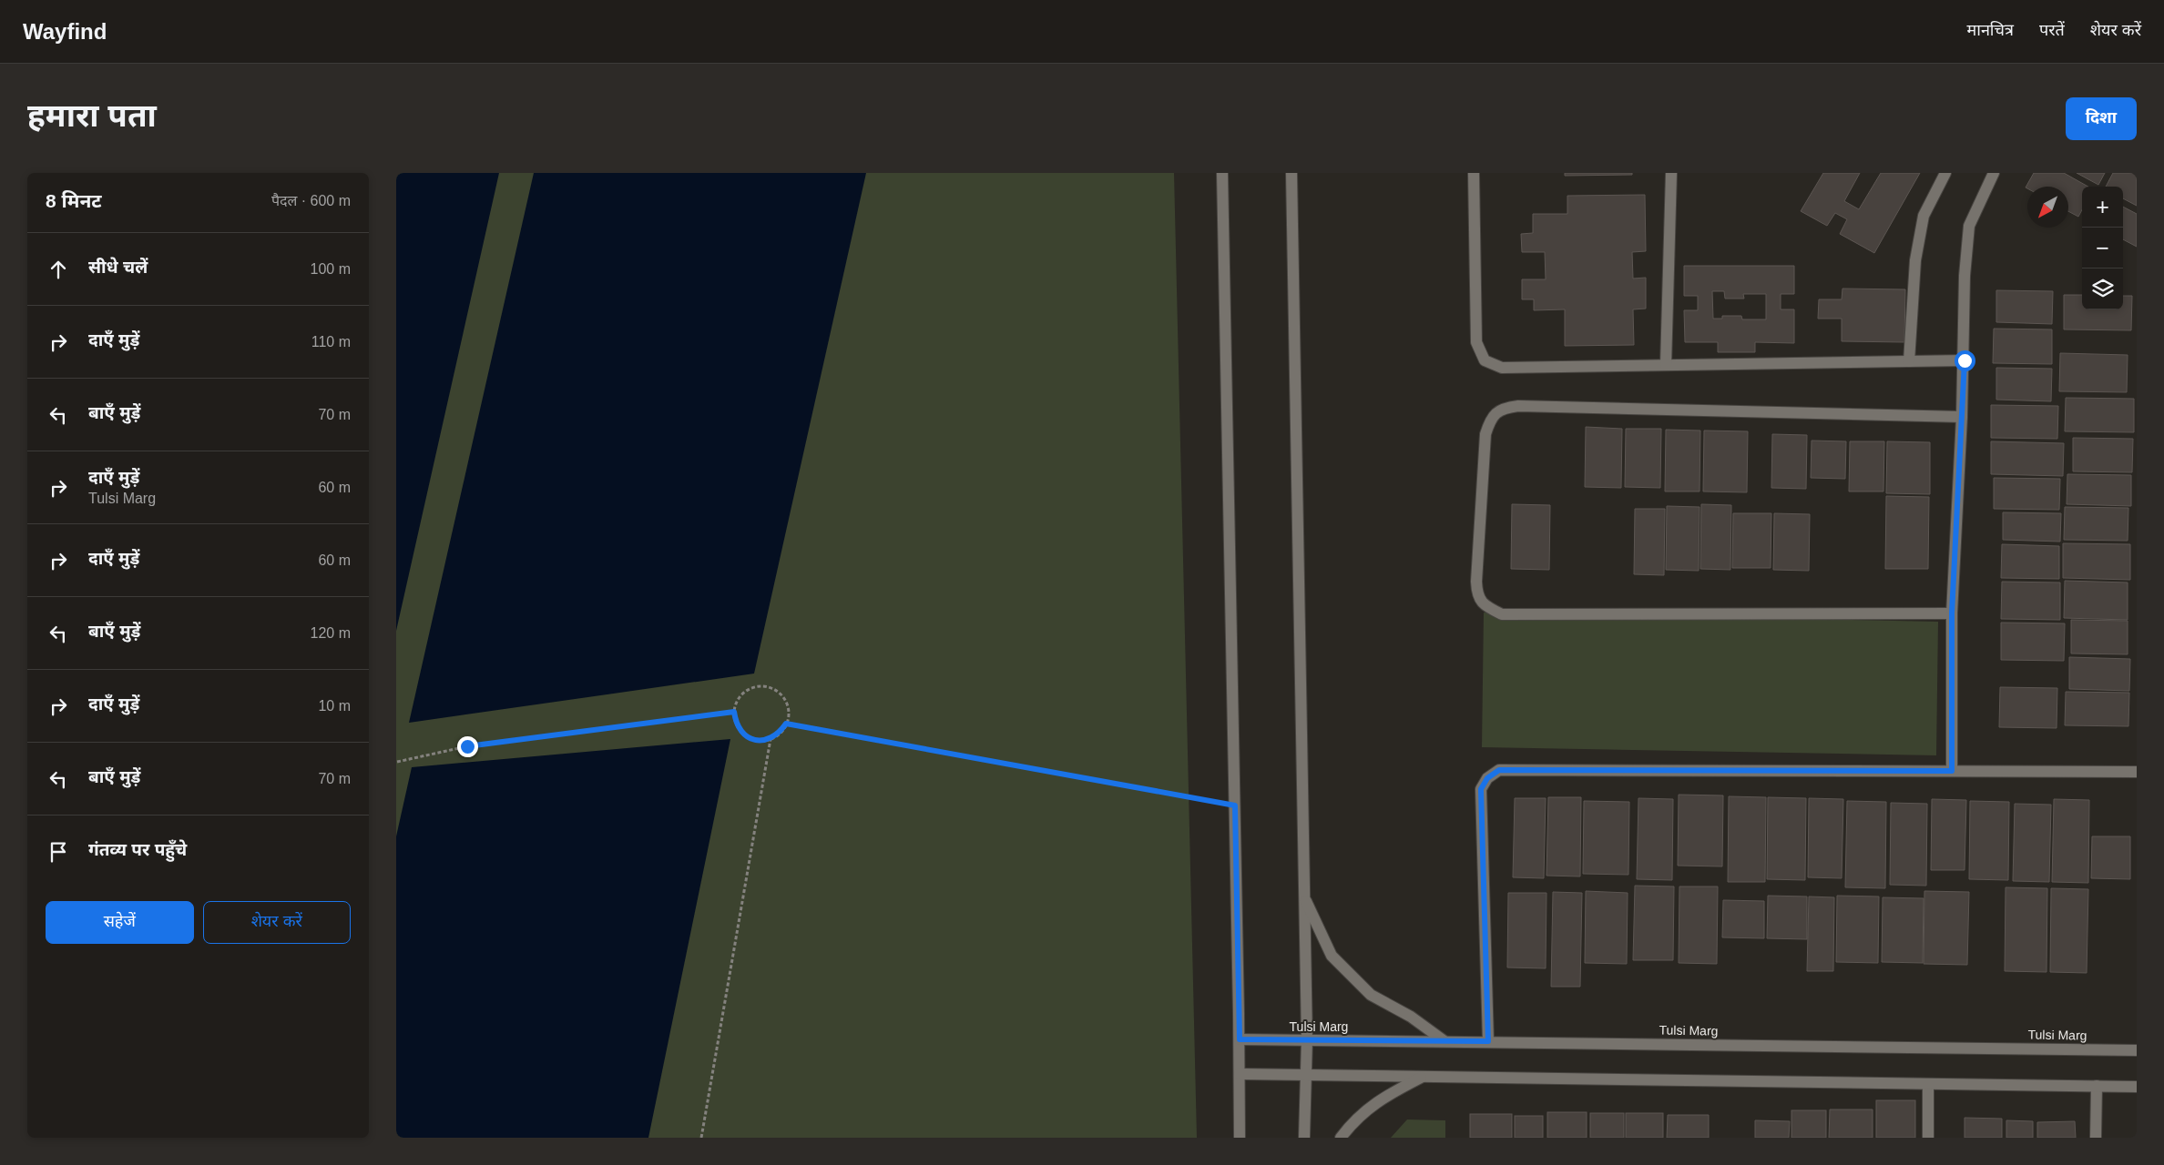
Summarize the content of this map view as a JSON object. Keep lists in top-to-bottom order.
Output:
{
  "streets": {
    "street": ["Tulsi Marg"]
  },
  "north": "bottom left",
  "page": {
    "header": "Wayfind",
    "nav": ["मानचित्र", "परतें", "शेयर करें"],
    "title": "हमारा पता",
    "buttons": [
      "दिशा",
      ["सहेजें", "शेयर करें"]
    ],
    "heading": ["8 मिनट", "पैदल · 600 m"],
    "map_buttons": ["+", "−"],
    "list": [
      ["सीधे चलें", "100 m"],
      ["दाएँ मुड़ें", "110 m"],
      ["बाएँ मुड़ें", "70 m"],
      ["दाएँ मुड़ें", "Tulsi Marg", "60 m"],
      ["दाएँ मुड़ें", "60 m"],
      ["बाएँ मुड़ें", "120 m"],
      ["दाएँ मुड़ें", "10 m"],
      ["बाएँ मुड़ें", "70 m"],
      "गंतव्य पर पहुँचे"
    ]
  }
}
